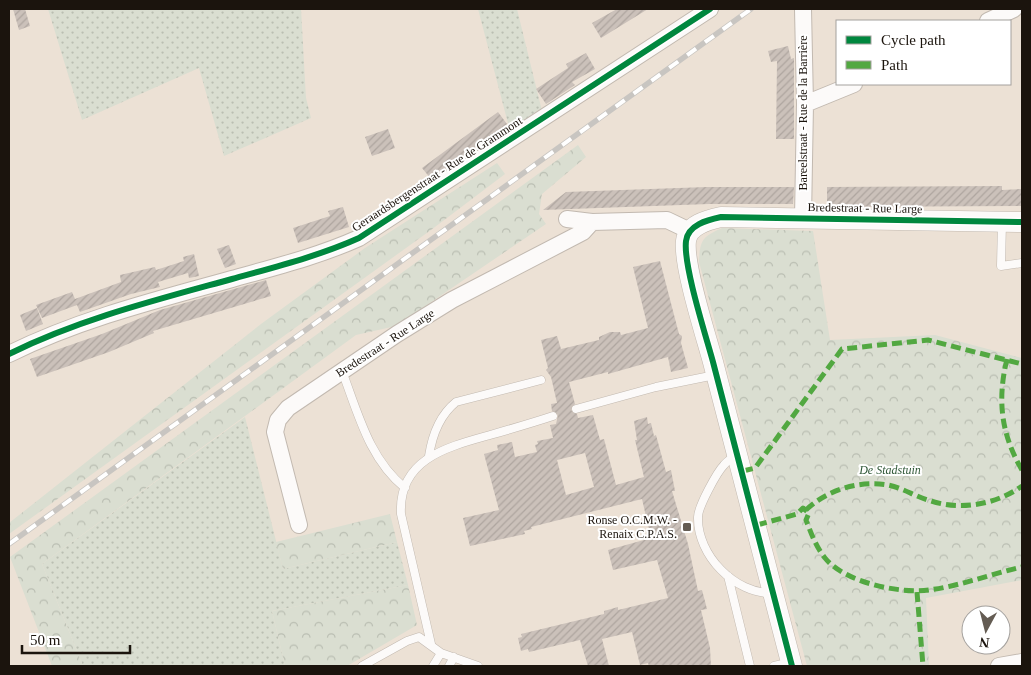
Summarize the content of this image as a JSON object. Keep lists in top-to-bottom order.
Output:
{
  "streets": {
    "street": ["Bareelstraat - Rue de la Barrière", "Geraardsbergenstraat - Rue de Grammont", "Bredestraat - Rue Large"]
  },
  "crossings": [
    ["Bareelstraat - Rue de la Barrière", "Bredestraat - Rue Large"]
  ],
  "parks": ["De Stadstuin"],
  "places": {
    "transit": ["Ronse O.C.M.W. - Renaix C.P.A.S."]
  },
  "legend": ["Cycle path", "Path"],
  "scale_bar": "50 m",
  "north": "bottom"
}
